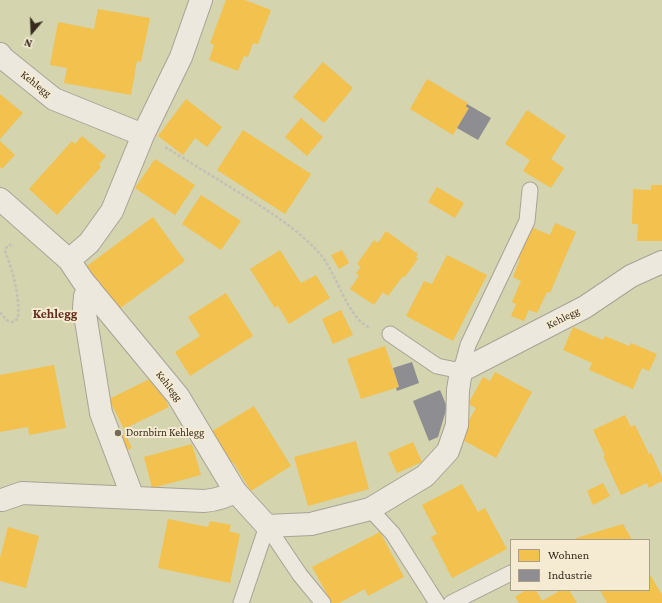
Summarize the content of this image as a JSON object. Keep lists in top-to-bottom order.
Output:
{
  "streets": {
    "street": ["Kehlegg"]
  },
  "districts": ["Kehlegg"],
  "places": ["Dornbirn Kehlegg"],
  "legend": ["Wohnen", "Industrie"],
  "north": "bottom"
}
